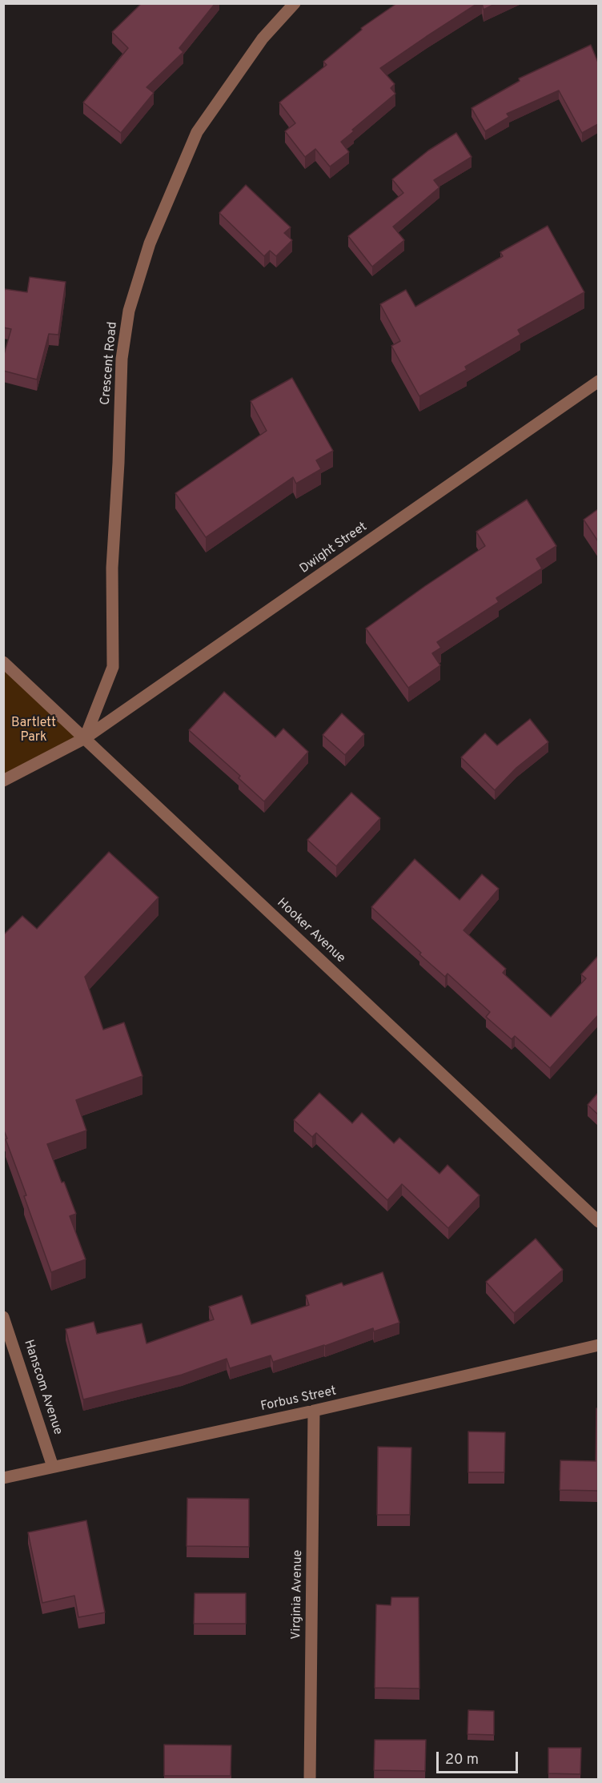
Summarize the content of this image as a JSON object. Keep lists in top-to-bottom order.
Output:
{
  "streets": {
    "street": [
      "Crescent Road",
      "Dwight Street",
      "Hooker Avenue",
      "Hanscom Avenue",
      "Forbus Street",
      "Virginia Avenue"
    ]
  },
  "crossings": [
    ["Crescent Road", "Dwight Street"],
    ["Crescent Road", "Hooker Avenue"],
    ["Dwight Street", "Hooker Avenue"],
    ["Hanscom Avenue", "Forbus Street"],
    ["Forbus Street", "Virginia Avenue"]
  ],
  "parks": ["Bartlett Park"],
  "scale_bar": "20 m"
}
